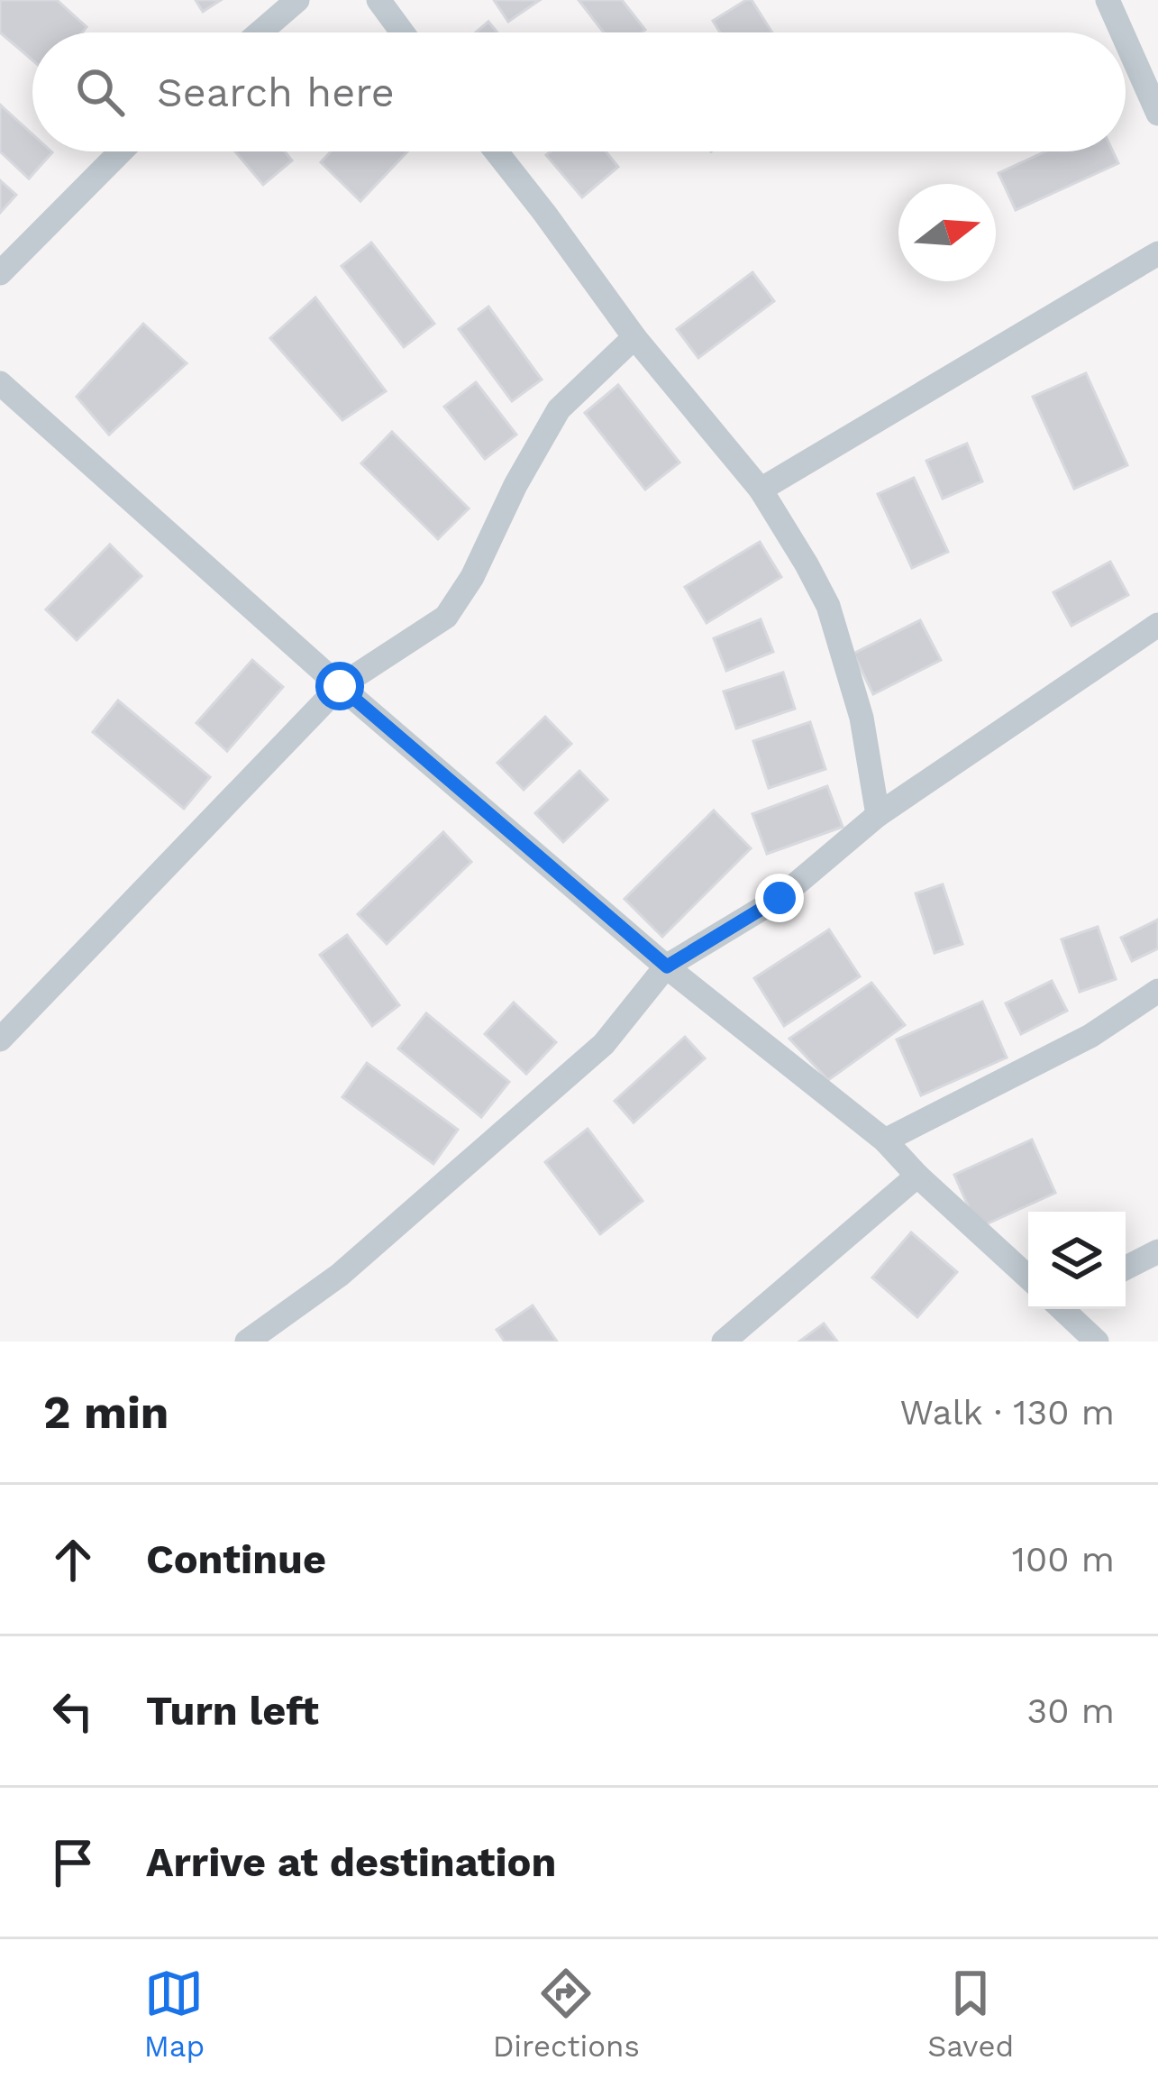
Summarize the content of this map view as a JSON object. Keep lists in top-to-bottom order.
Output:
{
  "north": "right",
  "page": {
    "search": "Search here",
    "heading": ["2 min", "Walk · 130 m"],
    "list": [
      ["Continue", "100 m"],
      ["Turn left", "30 m"],
      "Arrive at destination"
    ],
    "nav": ["Map", "Directions", "Saved"]
  }
}
